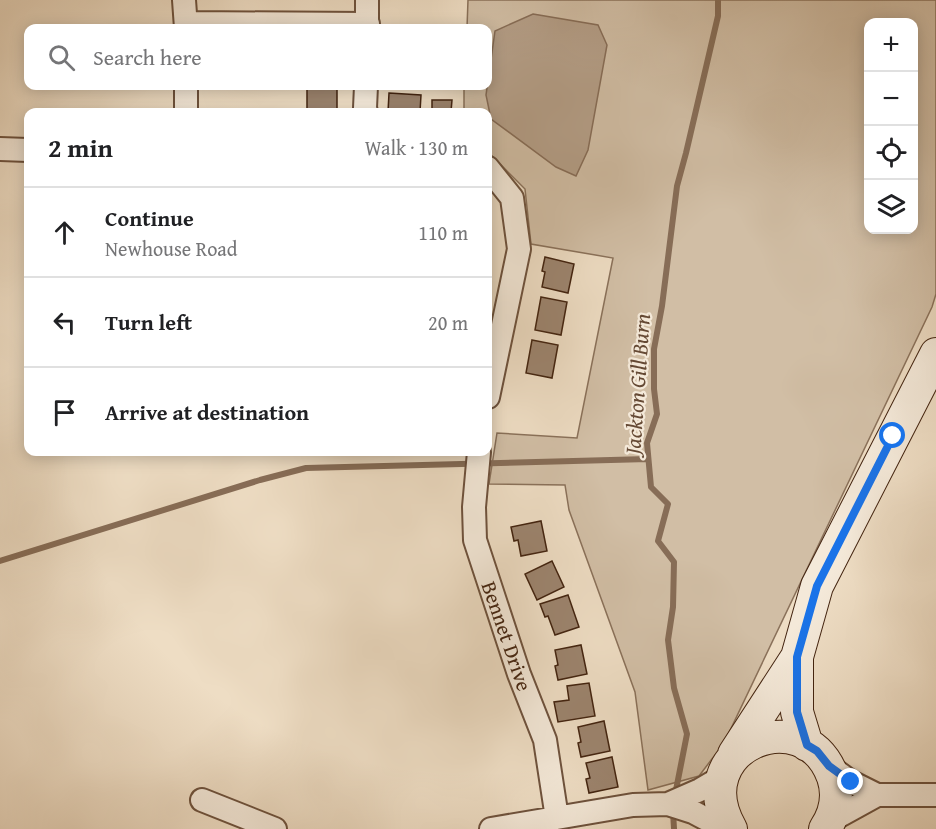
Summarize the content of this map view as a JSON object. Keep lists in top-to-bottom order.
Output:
{
  "streets": {
    "street": ["Bennet Drive"]
  },
  "water": ["Jackton Gill Burn"],
  "page": {
    "map_buttons": ["+", "−"],
    "search": "Search here",
    "heading": ["2 min", "Walk · 130 m"],
    "list": [
      ["Continue", "Newhouse Road", "110 m"],
      ["Turn left", "20 m"],
      "Arrive at destination"
    ]
  }
}
